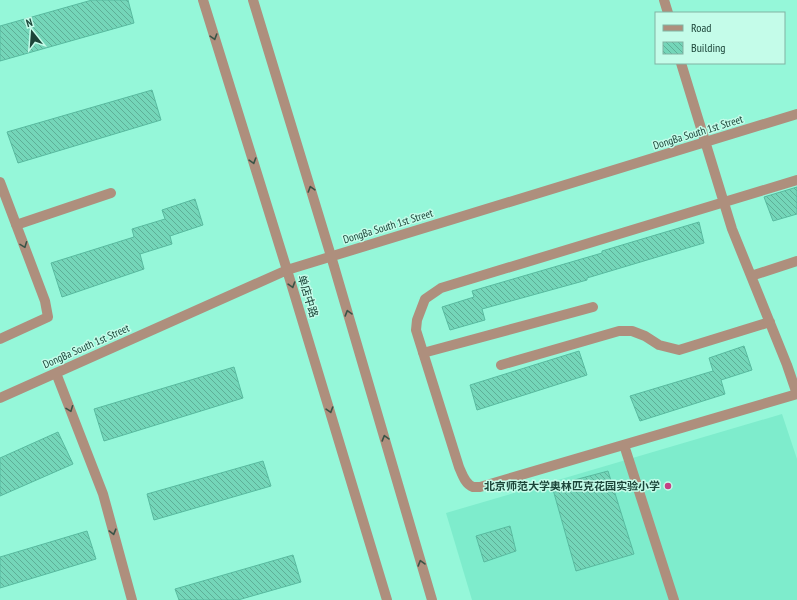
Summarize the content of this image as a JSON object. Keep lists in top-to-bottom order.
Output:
{
  "streets": {
    "street": ["DongBa South 1st Street", "单店中路"]
  },
  "crossings": [
    ["DongBa South 1st Street", "单店中路"]
  ],
  "places": ["北京师范大学奥林匹克花园实验小学"],
  "legend": ["Road", "Building"],
  "north": "top"
}
